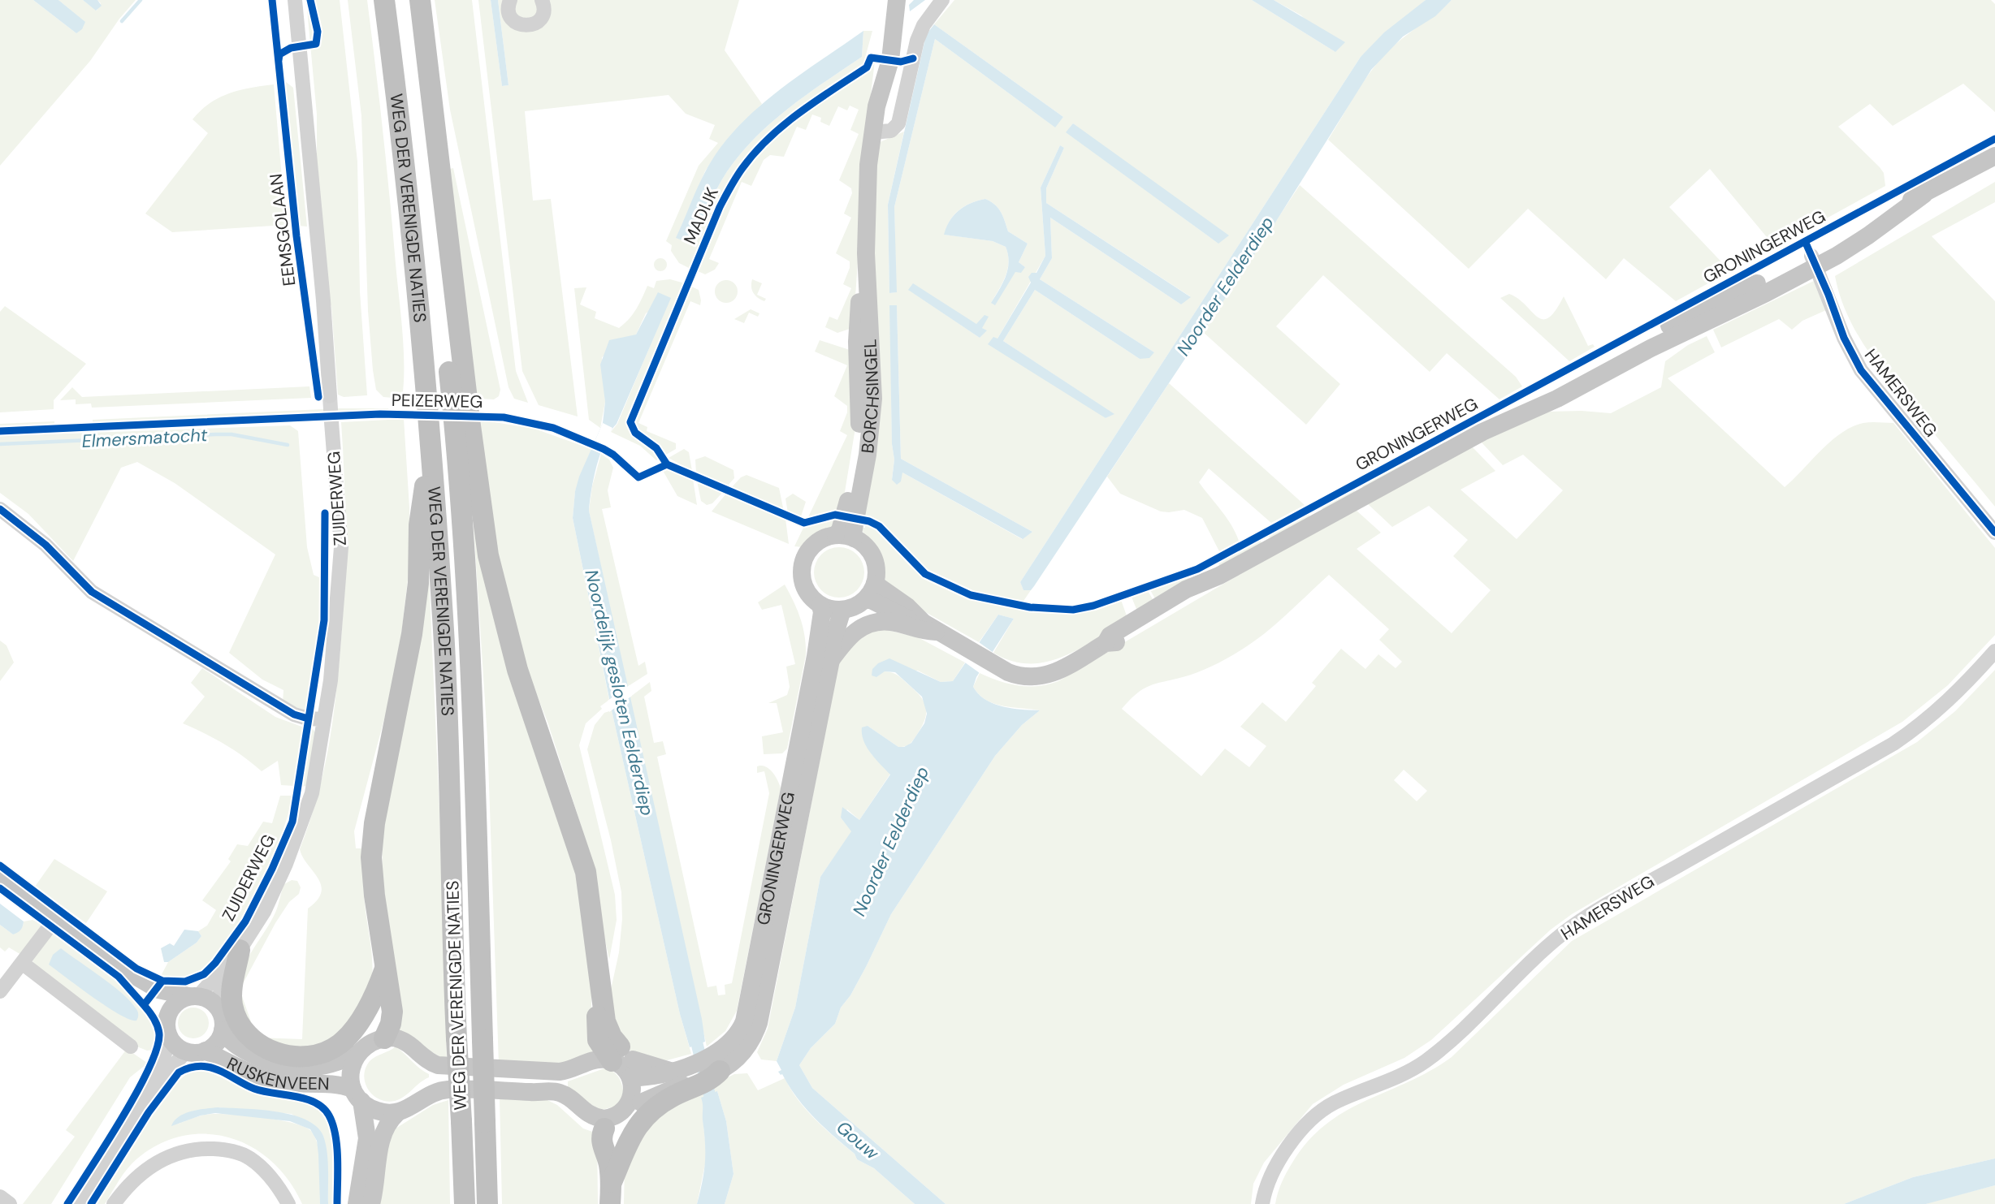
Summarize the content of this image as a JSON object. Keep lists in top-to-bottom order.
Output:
{
  "streets": {
    "highway": ["WEG DER VERENIGDE NATIES"],
    "main road": ["GRONINGERWEG", "BORCHSINGEL", "RUSKENVEEN"],
    "street": ["EEMSGOLAAN", "HAMERSWEG", "ZUIDERWEG"],
    "cycle path": ["MADIJK", "PEIZERWEG"]
  },
  "crossings": [
    ["GRONINGERWEG", "HAMERSWEG"],
    ["GRONINGERWEG", "BORCHSINGEL"],
    ["ZUIDERWEG", "RUSKENVEEN"]
  ],
  "water": [
    "Noorder Eelderdiep",
    "Elmersmatocht",
    "Noordelijk gesloten Eelderdiep",
    "Gouw"
  ]
}
